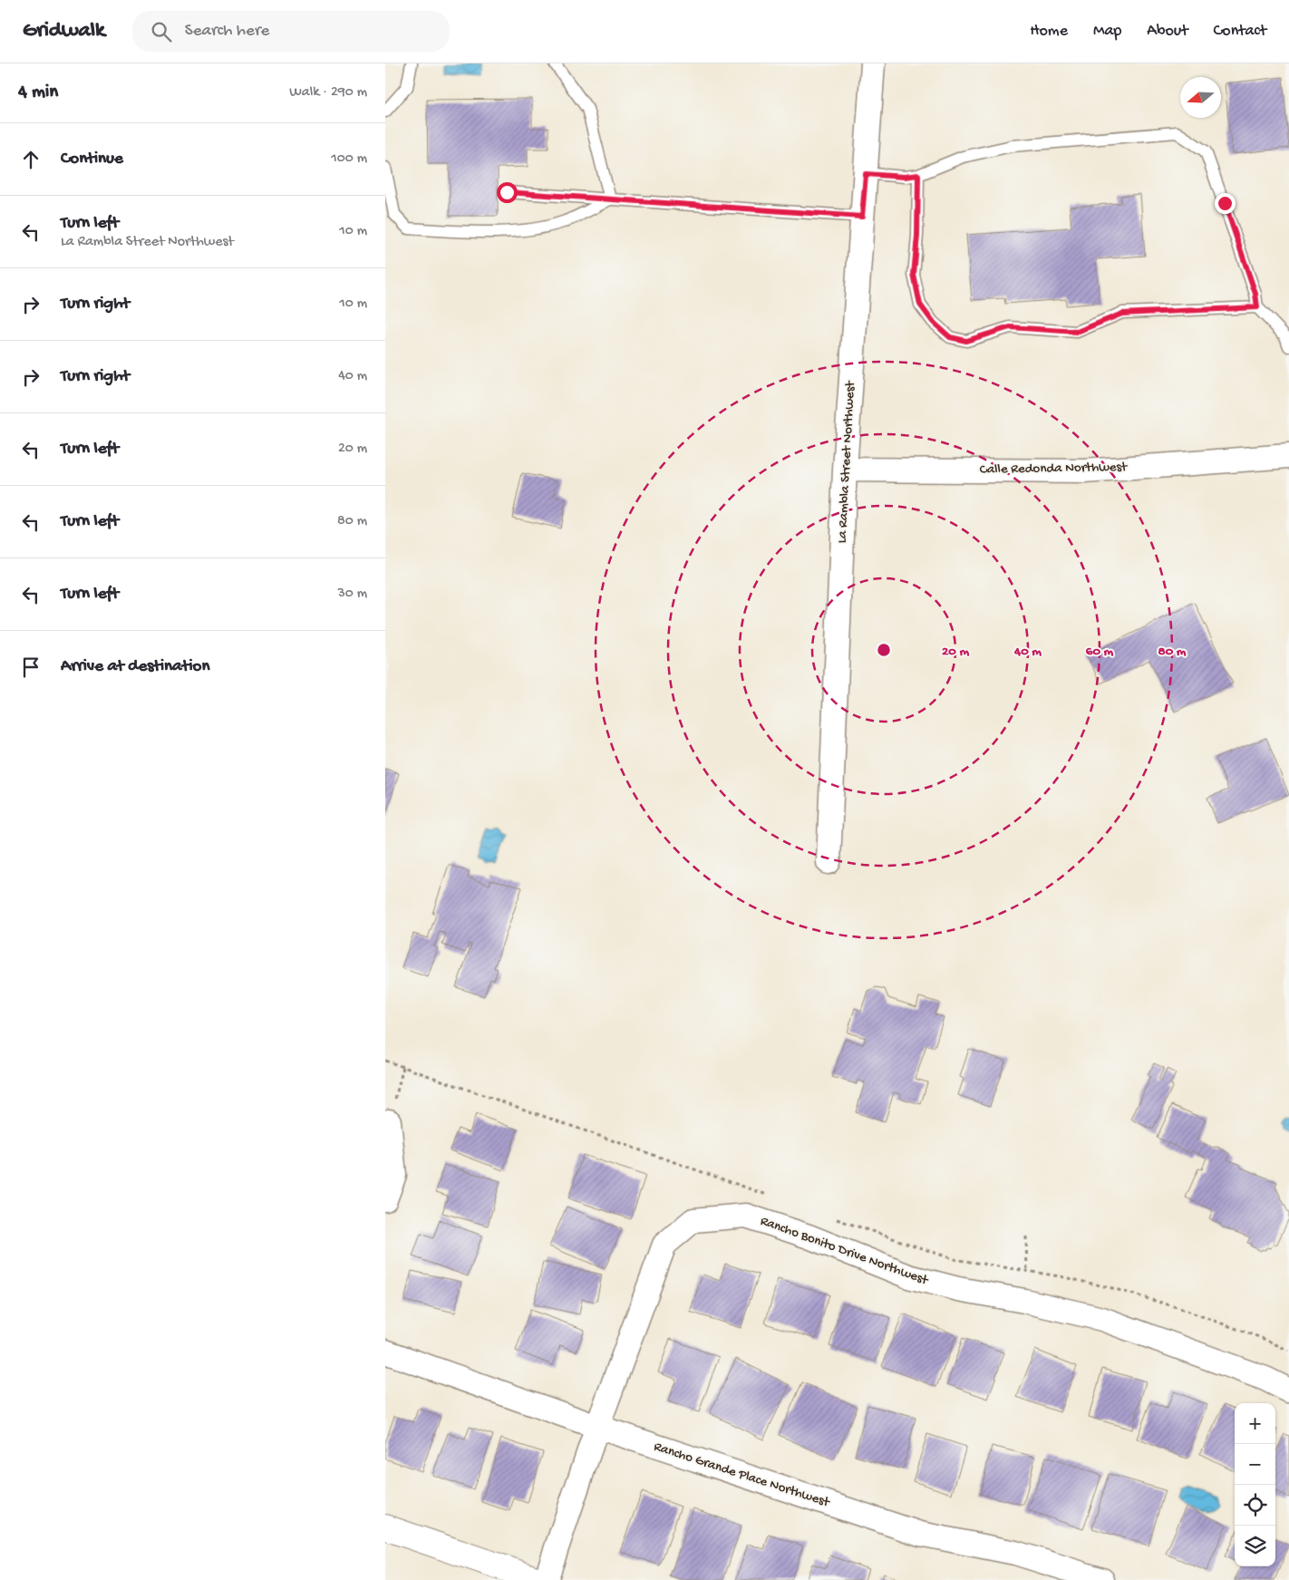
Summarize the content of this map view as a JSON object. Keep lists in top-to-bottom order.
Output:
{
  "streets": {
    "street": [
      "La Rambla Street Northwest",
      "Calle Redonda Northwest",
      "Rancho Bonito Drive Northwest",
      "Rancho Grande Place Northwest"
    ]
  },
  "crossings": [
    ["La Rambla Street Northwest", "Calle Redonda Northwest"],
    ["Rancho Bonito Drive Northwest", "Rancho Grande Place Northwest"]
  ],
  "north": "left",
  "page": {
    "header": "Gridwalk",
    "search": "Search here",
    "nav": [
      "Home",
      "Map",
      "About",
      "Contact"
    ],
    "heading": ["4 min", "Walk · 290 m"],
    "list": [
      ["Continue", "100 m"],
      ["Turn left", "La Rambla Street Northwest", "10 m"],
      ["Turn right", "10 m"],
      ["Turn right", "40 m"],
      ["Turn left", "20 m"],
      ["Turn left", "80 m"],
      ["Turn left", "30 m"],
      "Arrive at destination"
    ],
    "map_buttons": ["+", "−"]
  },
  "rings": [
    "20 m",
    "40 m",
    "60 m",
    "80 m"
  ]
}
